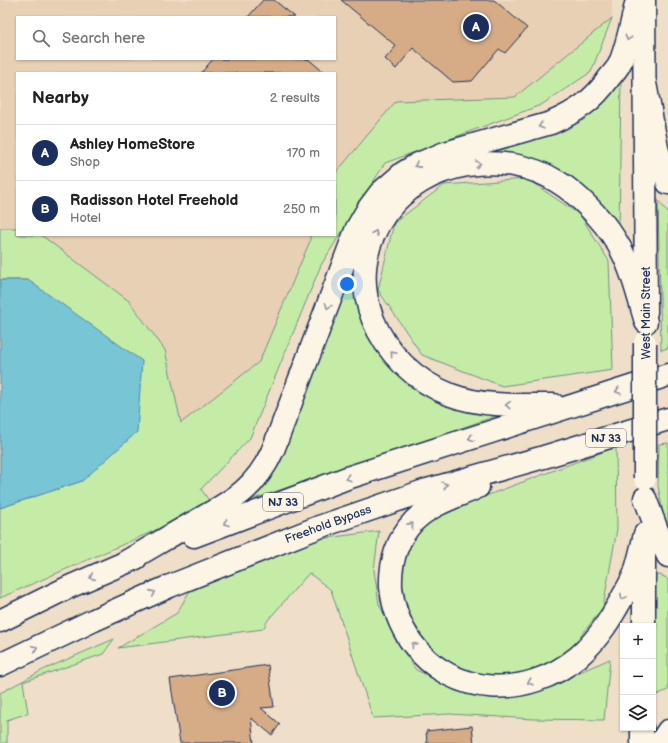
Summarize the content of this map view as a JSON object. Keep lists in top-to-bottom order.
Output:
{
  "streets": {
    "main road": ["West Main Street", "NJ 33", "Freehold Bypass"]
  },
  "page": {
    "pins": ["A", "B"],
    "search": "Search here",
    "heading": ["Nearby", "2 results"],
    "list": [
      {
        "mark": "A",
        "name": "Ashley HomeStore",
        "note": "Shop",
        "value": "170 m"
      },
      {
        "mark": "B",
        "name": "Radisson Hotel Freehold",
        "note": "Hotel",
        "value": "250 m"
      }
    ],
    "map_buttons": ["+", "−"]
  }
}
